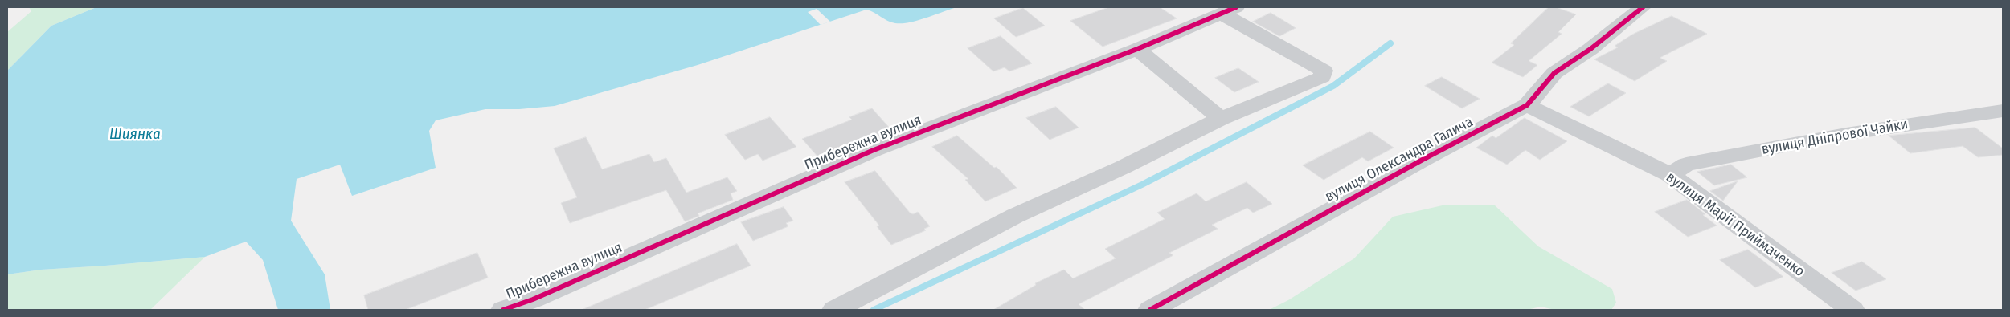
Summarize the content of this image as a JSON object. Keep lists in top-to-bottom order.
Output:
{
  "streets": {
    "street": [
      "вулиця Дніпрової Чайки",
      "Прибережна вулиця",
      "вулиця Олександра Галича",
      "вулиця Марії Приймаченко"
    ]
  },
  "crossings": [
    ["вулиця Дніпрової Чайки", "вулиця Марії Приймаченко"],
    ["вулиця Олександра Галича", "вулиця Марії Приймаченко"]
  ],
  "water": ["Шиянка"]
}
